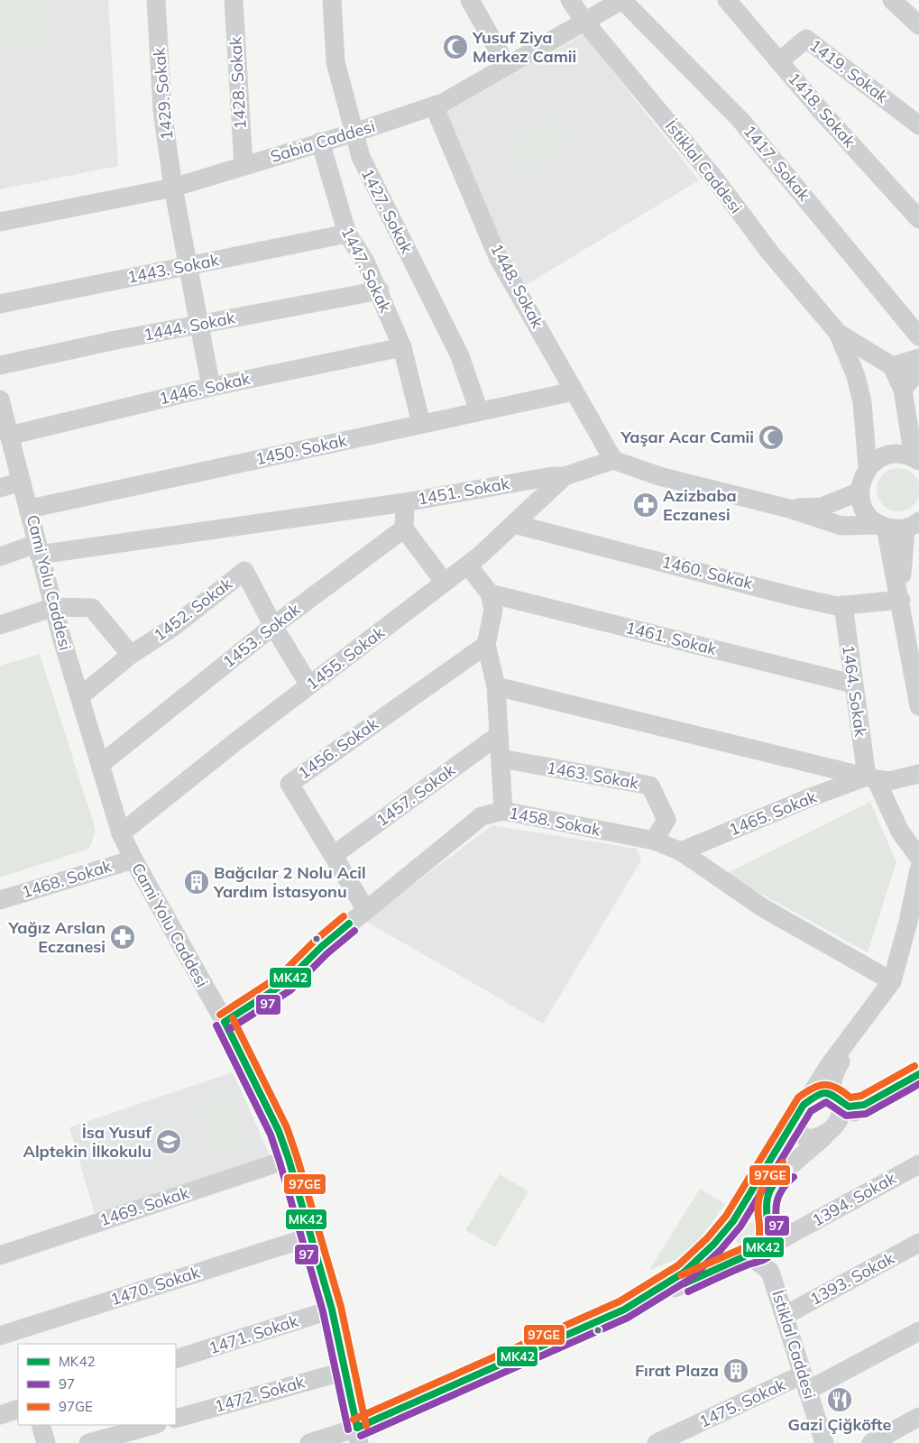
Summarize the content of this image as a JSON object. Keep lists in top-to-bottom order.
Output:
{
  "streets": {
    "street": [
      "1419. Sokak",
      "1428. Sokak",
      "1429. Sokak",
      "1418. Sokak",
      "Sabia Caddesi",
      "1417. Sokak",
      "İstiklal Caddesi",
      "1427. Sokak",
      "1443. Sokak",
      "1447. Sokak",
      "1448. Sokak",
      "1444. Sokak",
      "1446. Sokak",
      "1450. Sokak",
      "1451. Sokak",
      "1460. Sokak",
      "Cami Yolu Caddesi",
      "1452. Sokak",
      "1453. Sokak",
      "1461. Sokak",
      "1455. Sokak",
      "1464. Sokak",
      "1456. Sokak",
      "1463. Sokak",
      "1457. Sokak",
      "1465. Sokak",
      "1458. Sokak",
      "1468. Sokak",
      "1394. Sokak",
      "1469. Sokak",
      "1393. Sokak",
      "1470. Sokak",
      "1471. Sokak",
      "1472. Sokak",
      "1475. Sokak"
    ]
  },
  "crossings": [
    ["1419. Sokak", "1418. Sokak"],
    ["1428. Sokak", "Sabia Caddesi"],
    ["1429. Sokak", "Sabia Caddesi"],
    ["1429. Sokak", "1443. Sokak"],
    ["1429. Sokak", "1444. Sokak"],
    ["1429. Sokak", "1446. Sokak"],
    ["Sabia Caddesi", "1417. Sokak"],
    ["Sabia Caddesi", "İstiklal Caddesi"],
    ["Sabia Caddesi", "1427. Sokak"],
    ["Sabia Caddesi", "1447. Sokak"],
    ["Sabia Caddesi", "1448. Sokak"],
    ["İstiklal Caddesi", "1394. Sokak"],
    ["İstiklal Caddesi", "1393. Sokak"],
    ["İstiklal Caddesi", "1475. Sokak"],
    ["1427. Sokak", "1450. Sokak"],
    ["1443. Sokak", "1447. Sokak"],
    ["1447. Sokak", "1444. Sokak"],
    ["1447. Sokak", "1446. Sokak"],
    ["1447. Sokak", "1450. Sokak"],
    ["1448. Sokak", "1450. Sokak"],
    ["1448. Sokak", "1451. Sokak"],
    ["1446. Sokak", "Cami Yolu Caddesi"],
    ["1450. Sokak", "Cami Yolu Caddesi"],
    ["1451. Sokak", "Cami Yolu Caddesi"],
    ["1451. Sokak", "1455. Sokak"],
    ["1460. Sokak", "1455. Sokak"],
    ["1460. Sokak", "1464. Sokak"],
    ["Cami Yolu Caddesi", "1452. Sokak"],
    ["Cami Yolu Caddesi", "1453. Sokak"],
    ["Cami Yolu Caddesi", "1455. Sokak"],
    ["Cami Yolu Caddesi", "1458. Sokak"],
    ["Cami Yolu Caddesi", "1468. Sokak"],
    ["Cami Yolu Caddesi", "1469. Sokak"],
    ["Cami Yolu Caddesi", "1470. Sokak"],
    ["Cami Yolu Caddesi", "1471. Sokak"],
    ["Cami Yolu Caddesi", "1472. Sokak"],
    ["1452. Sokak", "1453. Sokak"],
    ["1452. Sokak", "1455. Sokak"],
    ["1461. Sokak", "1464. Sokak"],
    ["1464. Sokak", "1465. Sokak"],
    ["1456. Sokak", "1457. Sokak"],
    ["1456. Sokak", "1458. Sokak"],
    ["1463. Sokak", "1458. Sokak"],
    ["1465. Sokak", "1458. Sokak"]
  ],
  "places": {
    "mosque": ["Yusuf Ziya Merkez Camii", "Yaşar Acar Camii"],
    "pharmacy": ["Azizbaba Eczanesi", "Yağız Arslan Eczanesi"],
    "building": ["Bağcılar 2 Nolu Acil Yardım İstasyonu", "Fırat Plaza"],
    "school or university": ["İsa Yusuf Alptekin İlkokulu"],
    "restaurant": ["Gazi Çiğköfte"]
  },
  "lines": ["transit line 97GE", "transit line MK42", "transit line 97"],
  "legend": ["MK42", "97", "97GE"]
}
